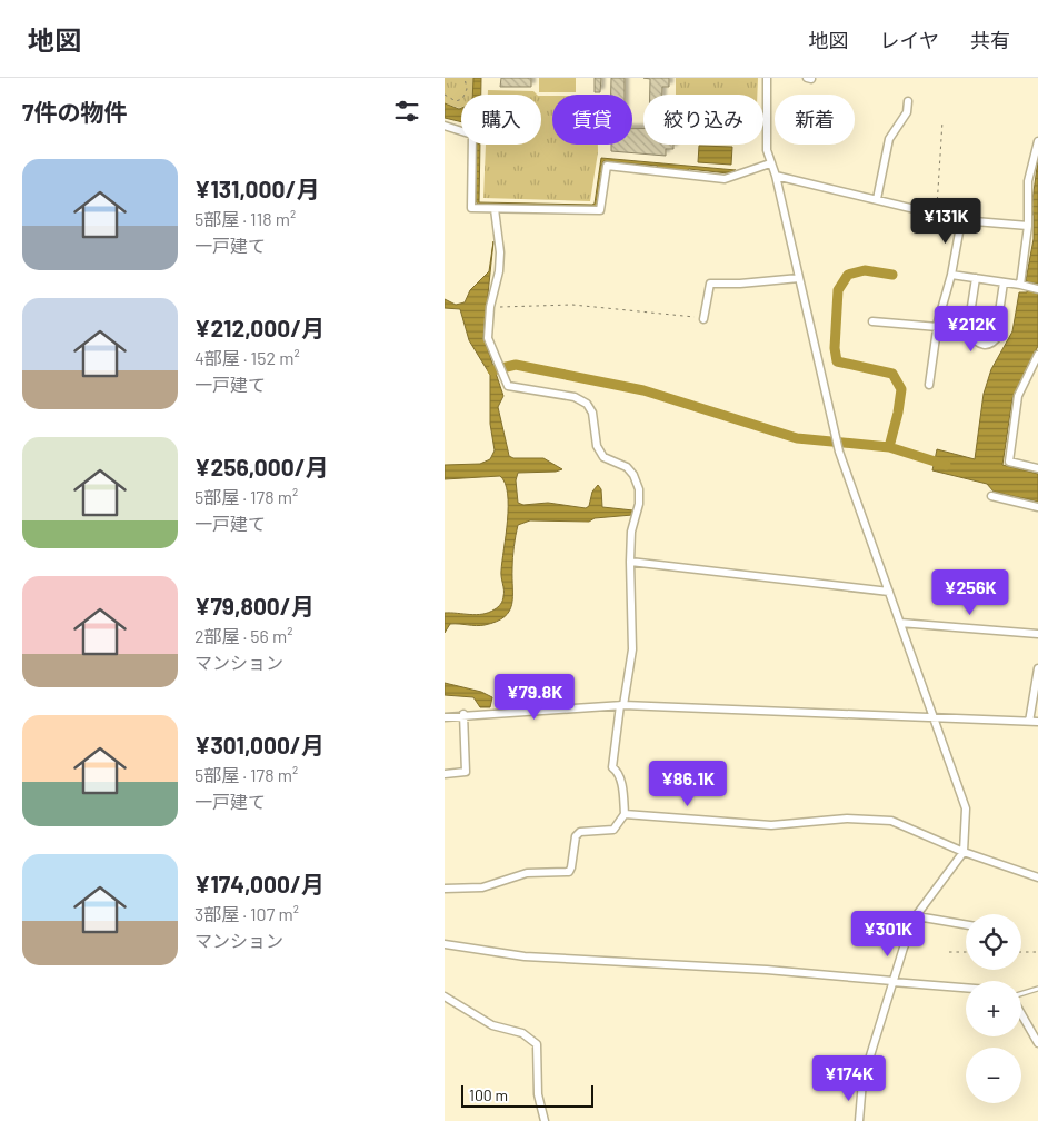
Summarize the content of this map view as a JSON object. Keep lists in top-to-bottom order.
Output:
{
  "scale_bar": "100 m",
  "page": {
    "header": "地図",
    "nav": ["地図", "レイヤ", "共有"],
    "heading": "7件の物件",
    "chip": [
      "購入",
      "賃貸",
      "絞り込み",
      "新着"
    ],
    "list": [
      {
        "name": "¥131,000/月",
        "note": "5部屋 · 118 m² · 一戸建て"
      },
      {
        "name": "¥212,000/月",
        "note": "4部屋 · 152 m² · 一戸建て"
      },
      {
        "name": "¥256,000/月",
        "note": "5部屋 · 178 m² · 一戸建て"
      },
      {
        "name": "¥79,800/月",
        "note": "2部屋 · 56 m² · マンション"
      },
      {
        "name": "¥301,000/月",
        "note": "5部屋 · 178 m² · 一戸建て"
      },
      {
        "name": "¥174,000/月",
        "note": "3部屋 · 107 m² · マンション"
      }
    ],
    "price": [
      "¥131K",
      "¥212K",
      "¥256K",
      "¥79.8K",
      "¥86.1K",
      "¥301K",
      "¥174K"
    ],
    "map_buttons": ["+", "−"],
    "scale": "100 m"
  }
}
